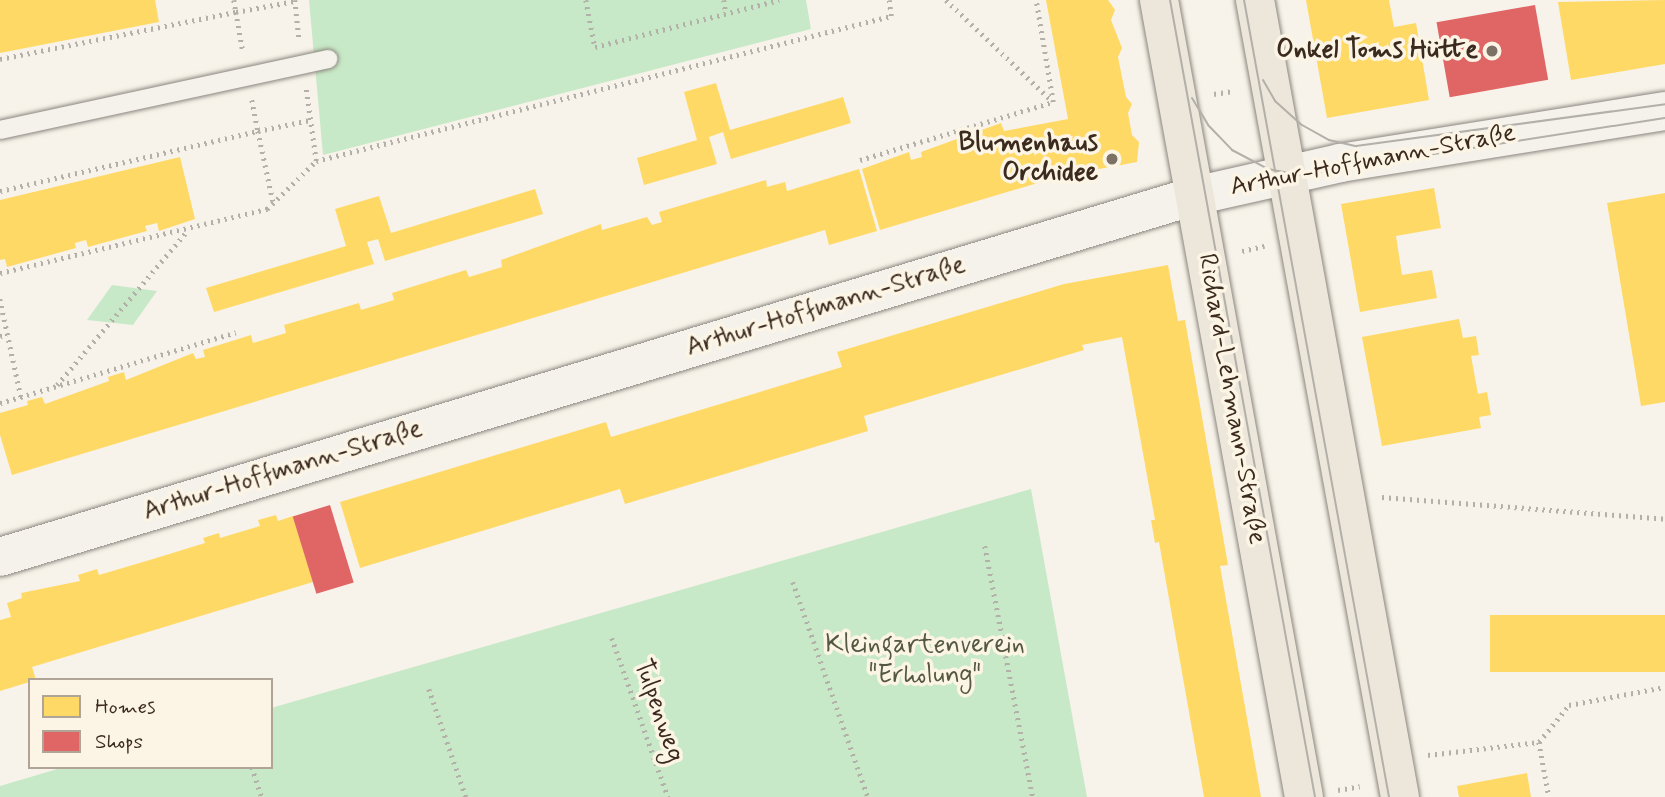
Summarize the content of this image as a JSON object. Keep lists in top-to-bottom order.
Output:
{
  "streets": {
    "main road": ["Richard-Lehmann-Straße"],
    "street": ["Arthur-Hoffmann-Straße"],
    "path": ["Tulpenweg"]
  },
  "crossings": [
    ["Arthur-Hoffmann-Straße", "Richard-Lehmann-Straße"]
  ],
  "parks": ["Kleingartenverein \"Erholung\""],
  "places": ["Onkel Toms Hütte", "Blumenhaus Orchidee"],
  "legend": ["Homes", "Shops"]
}
